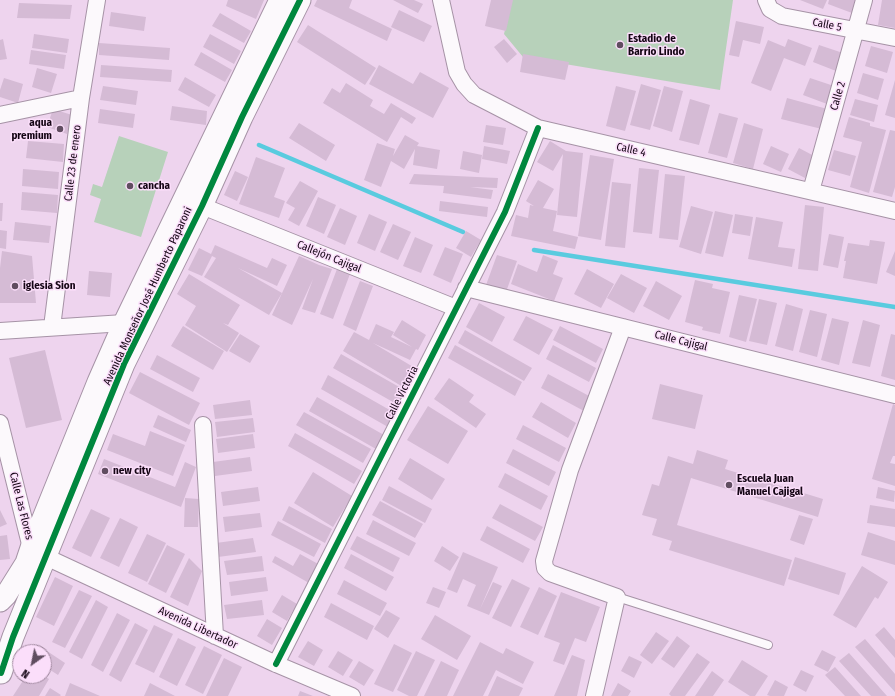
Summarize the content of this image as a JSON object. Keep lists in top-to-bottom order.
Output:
{
  "streets": {
    "street": [
      "Calle 5",
      "Calle 2",
      "Calle 4",
      "Calle 23 de enero",
      "Callejón Cajigal",
      "Avenida Monseñor José Humberto Paparoni",
      "Calle Cajigal",
      "Calle Victoria",
      "Calle Las Flores",
      "Avenida Libertador"
    ]
  },
  "crossings": [
    ["Calle 5", "Calle 2"],
    ["Calle 2", "Calle 4"],
    ["Calle 4", "Calle Victoria"],
    ["Callejón Cajigal", "Avenida Monseñor José Humberto Paparoni"],
    ["Callejón Cajigal", "Calle Victoria"],
    ["Avenida Monseñor José Humberto Paparoni", "Calle Las Flores"],
    ["Avenida Monseñor José Humberto Paparoni", "Avenida Libertador"],
    ["Calle Cajigal", "Calle Victoria"],
    ["Calle Victoria", "Avenida Libertador"],
    ["Calle Las Flores", "Avenida Libertador"]
  ],
  "places": [
    "Estadio de Barrio Lindo",
    "aqua premium",
    "cancha",
    "iglesia Sion",
    "new city",
    "Escuela Juan Manuel Cajigal"
  ],
  "north": "bottom left"
}
